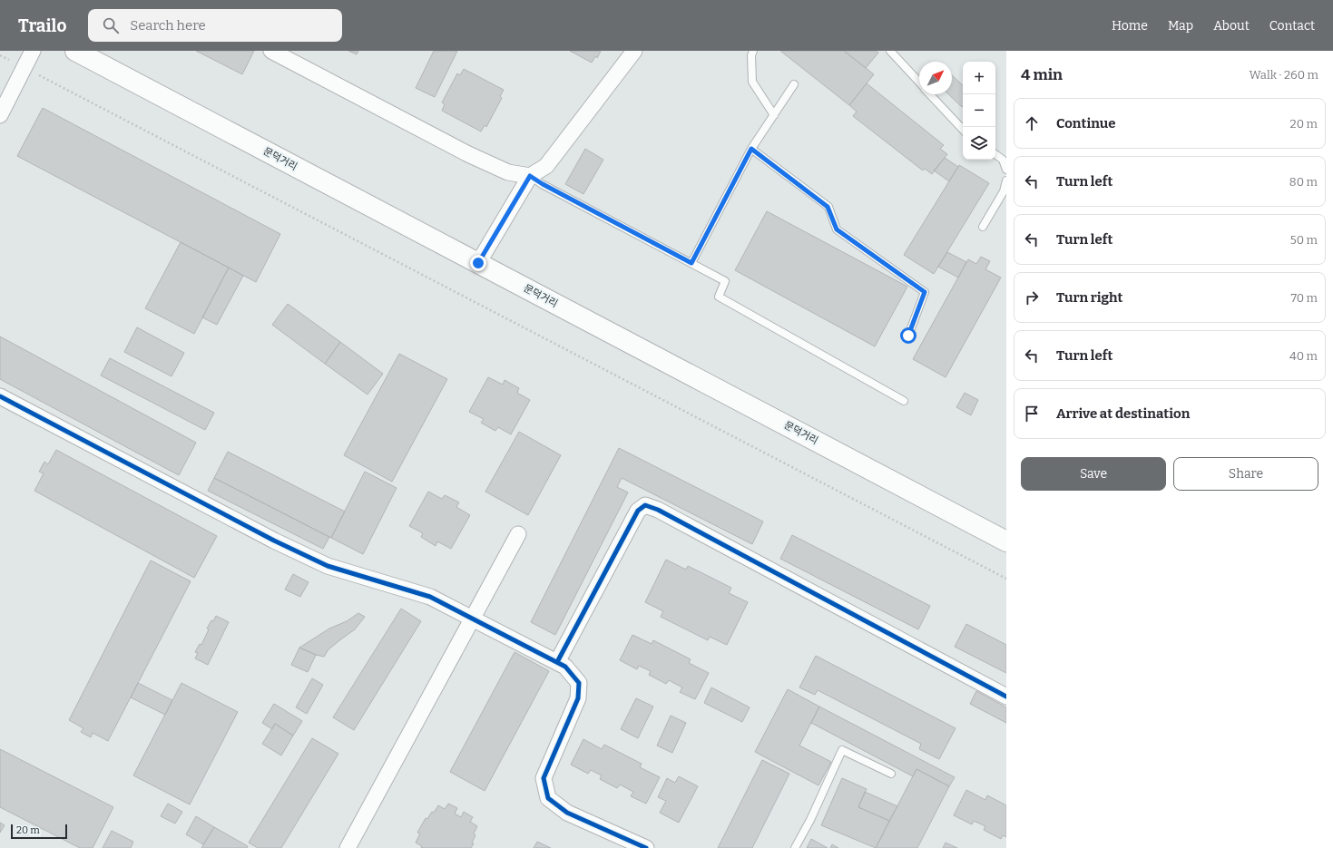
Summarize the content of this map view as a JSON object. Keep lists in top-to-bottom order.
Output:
{
  "streets": {
    "main road": ["문덕거리"]
  },
  "scale_bar": "20 m",
  "north": "top right",
  "page": {
    "header": "Trailo",
    "search": "Search here",
    "nav": [
      "Home",
      "Map",
      "About",
      "Contact"
    ],
    "heading": ["4 min", "Walk · 260 m"],
    "map_buttons": ["+", "−"],
    "list": [
      ["Continue", "20 m"],
      ["Turn left", "80 m"],
      ["Turn left", "50 m"],
      ["Turn right", "70 m"],
      ["Turn left", "40 m"],
      "Arrive at destination"
    ],
    "buttons": ["Save", "Share"],
    "scale": "20 m"
  }
}
